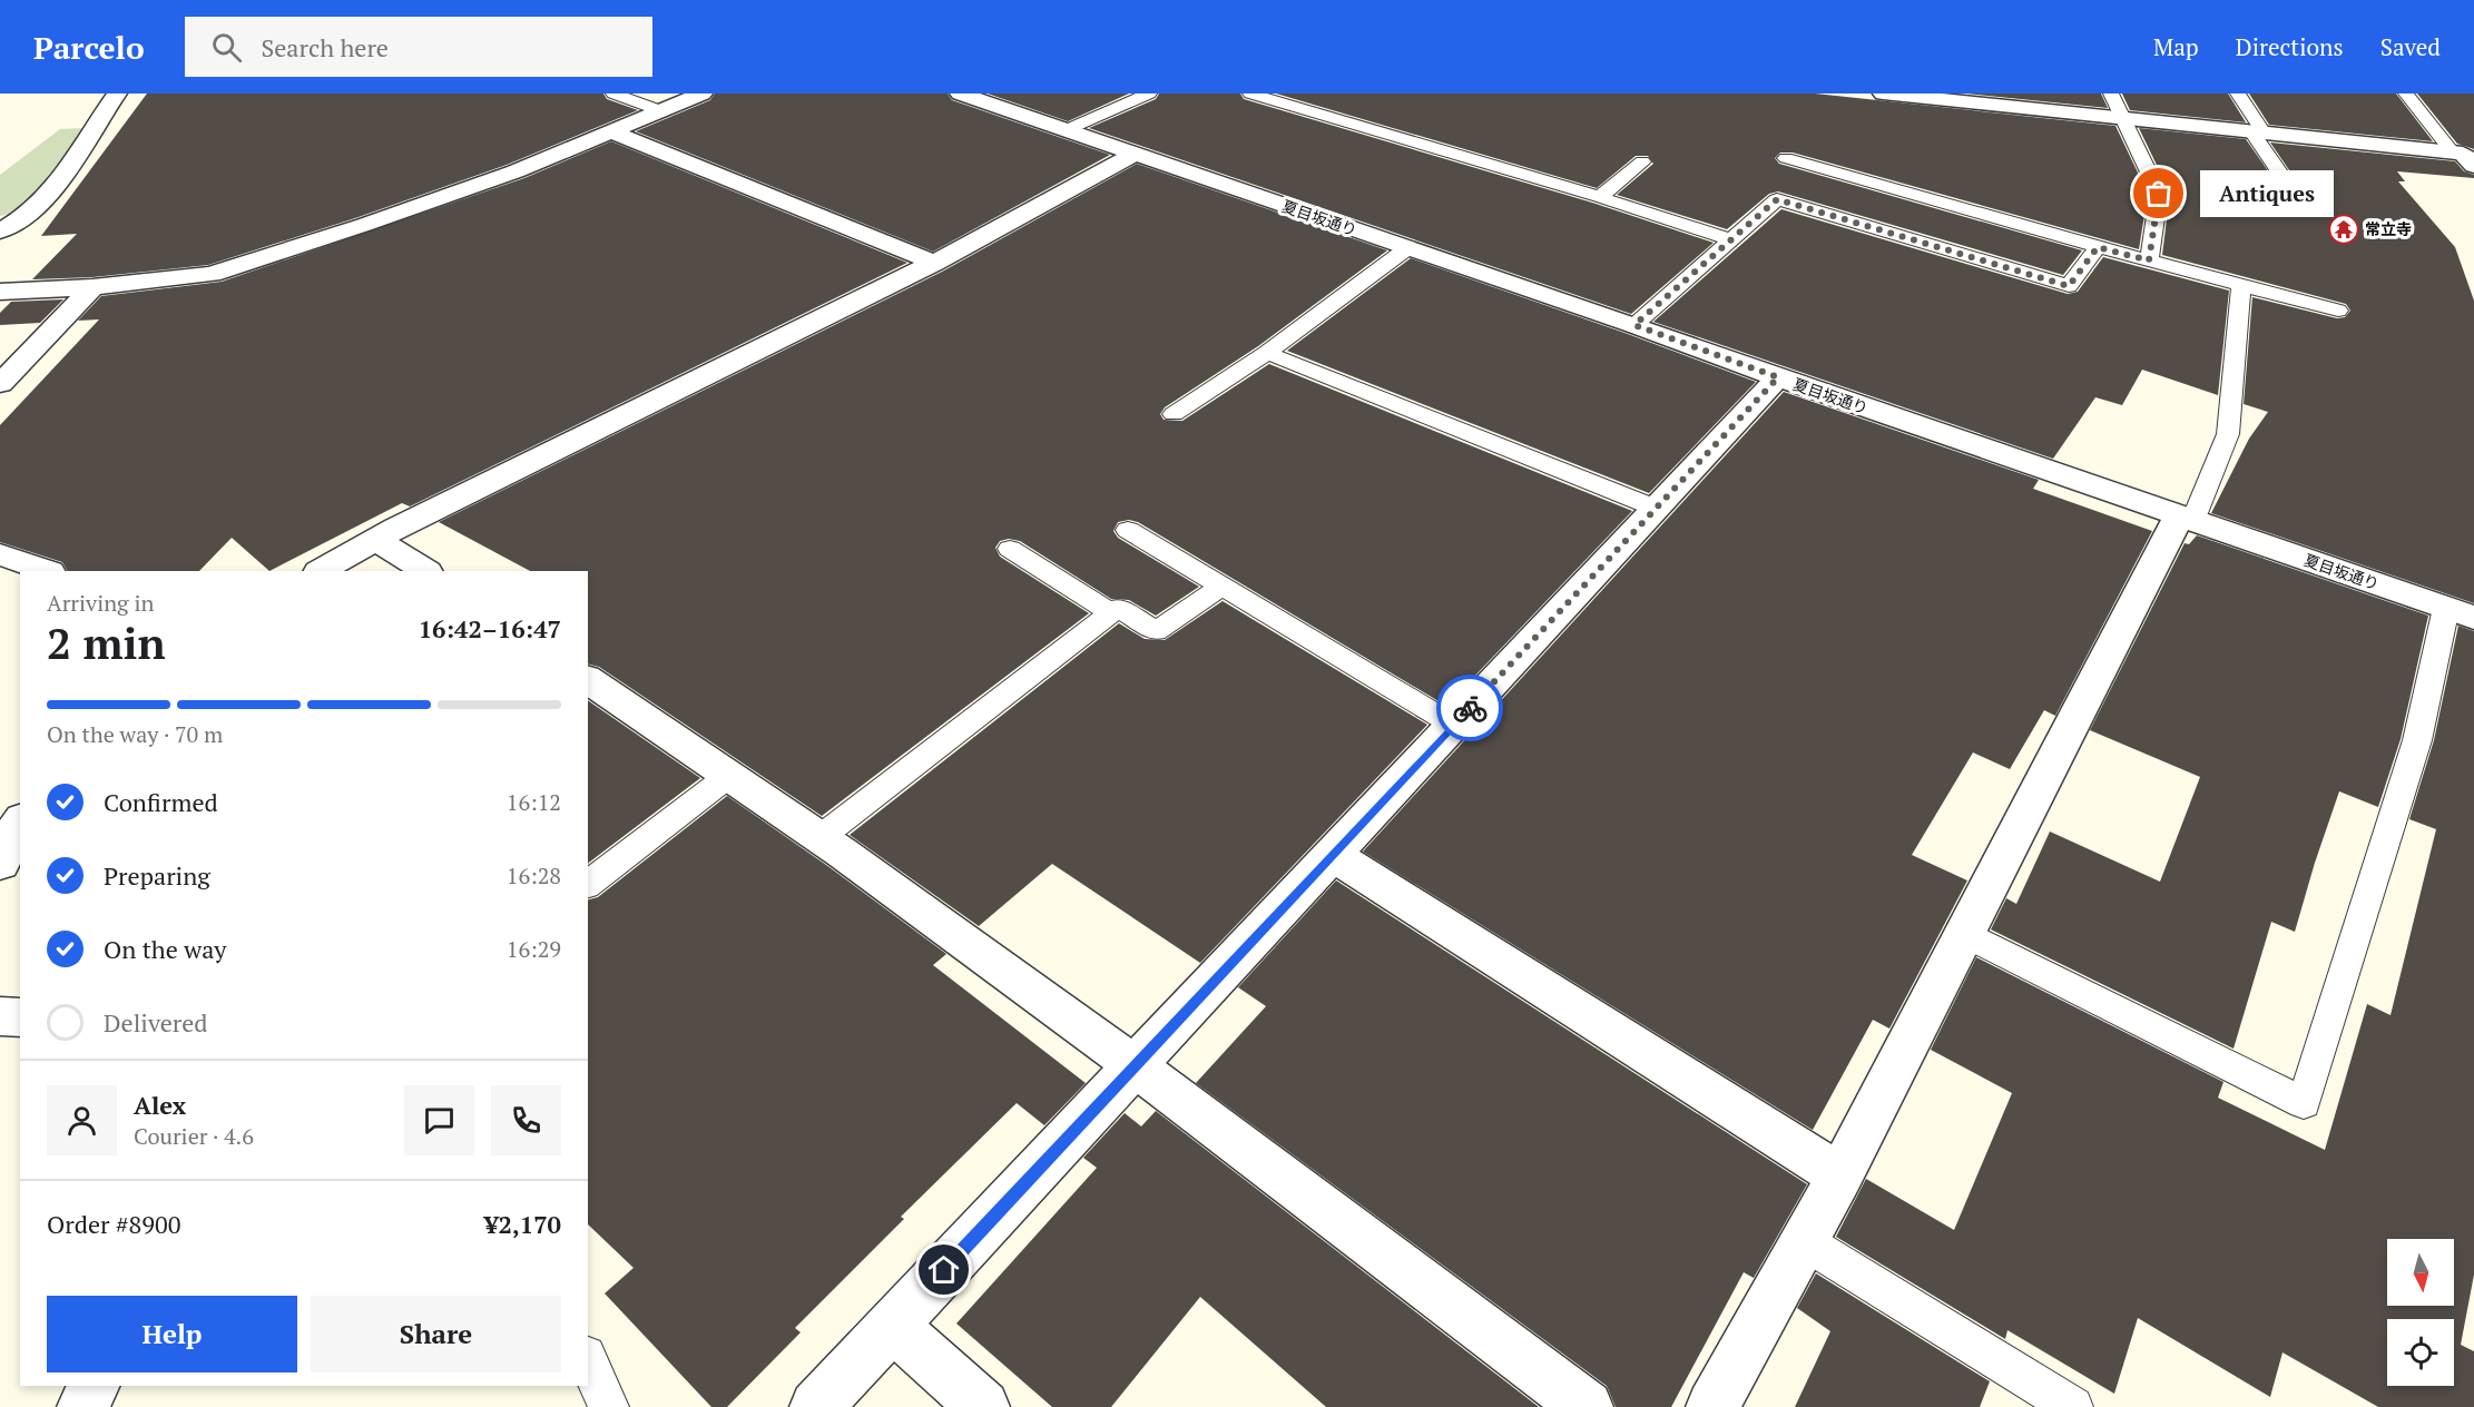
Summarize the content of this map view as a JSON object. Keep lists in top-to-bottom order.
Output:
{
  "streets": {
    "street": ["夏目坂通り"]
  },
  "places": {
    "other": ["Antiques"],
    "temple": ["常立寺"]
  },
  "north": "bottom",
  "page": {
    "header": "Parcelo",
    "search": "Search here",
    "nav": ["Map", "Directions", "Saved"],
    "bubble": "Antiques",
    "heading": ["2 min", "Arriving in", "16:42–16:47"],
    "panel": [
      "Alex",
      "Courier · 4.6",
      "Order #8900",
      "¥2,170"
    ],
    "bar": "On the way · 70 m",
    "list": [
      ["Confirmed", "16:12"],
      ["Preparing", "16:28"],
      ["On the way", "16:29"],
      "Delivered"
    ],
    "buttons": ["Help", "Share"]
  }
}
